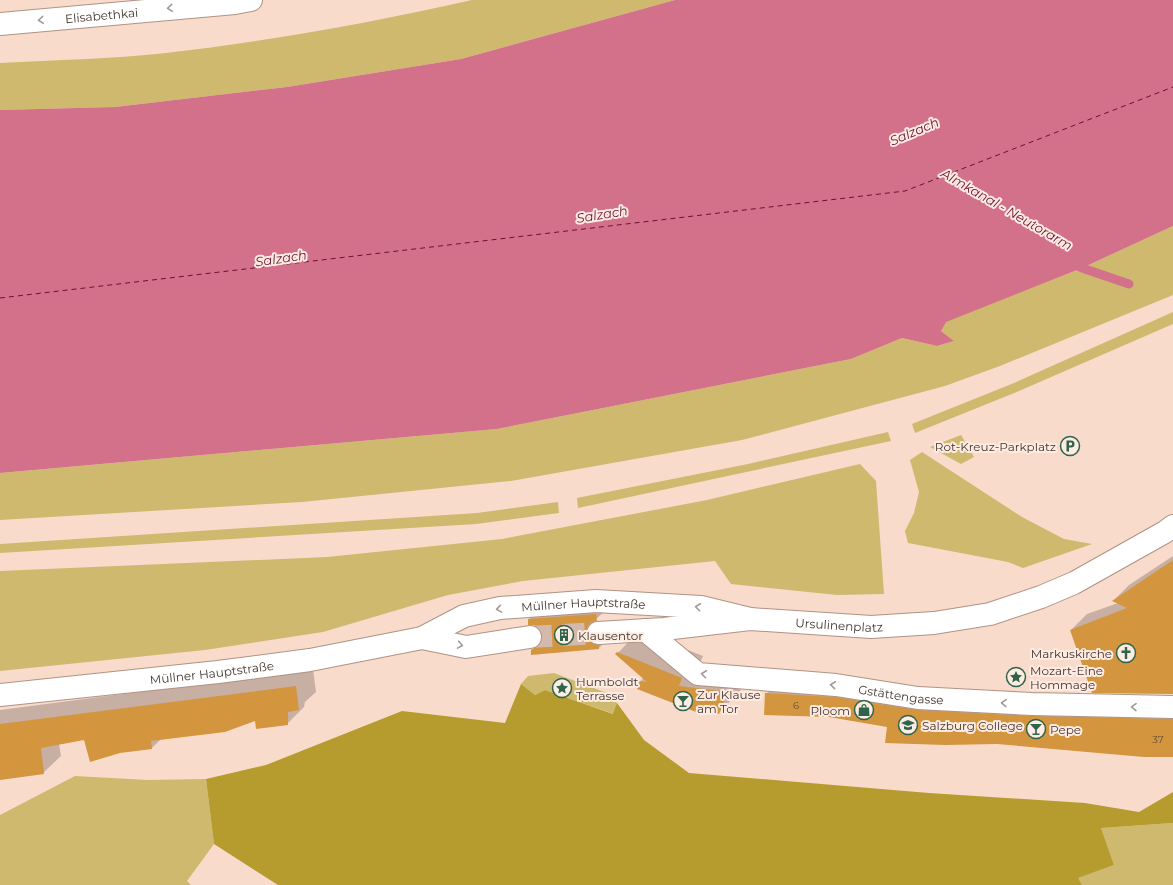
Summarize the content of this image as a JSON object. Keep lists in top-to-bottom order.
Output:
{
  "streets": {
    "street": [
      "Elisabethkai",
      "Müllner Hauptstraße",
      "Ursulinenplatz",
      "Gstättengasse"
    ]
  },
  "crossings": [
    ["Müllner Hauptstraße", "Ursulinenplatz"],
    ["Ursulinenplatz", "Gstättengasse"]
  ],
  "one_way": ["Elisabethkai", "Gstättengasse"],
  "water": ["Salzach", "Almkanal - Neutorarm"],
  "places": {
    "parking": ["Rot-Kreuz-Parkplatz"],
    "building": ["Klausentor"],
    "church": ["Markuskirche"],
    "place": ["Mozart-Eine Hommage", "Humboldt Terrasse"],
    "bar": ["Zur Klause am Tor", "Pepe"],
    "shop": ["Ploom"],
    "school or university": ["Salzburg College"]
  },
  "house_numbers": ["6", "37"]
}
